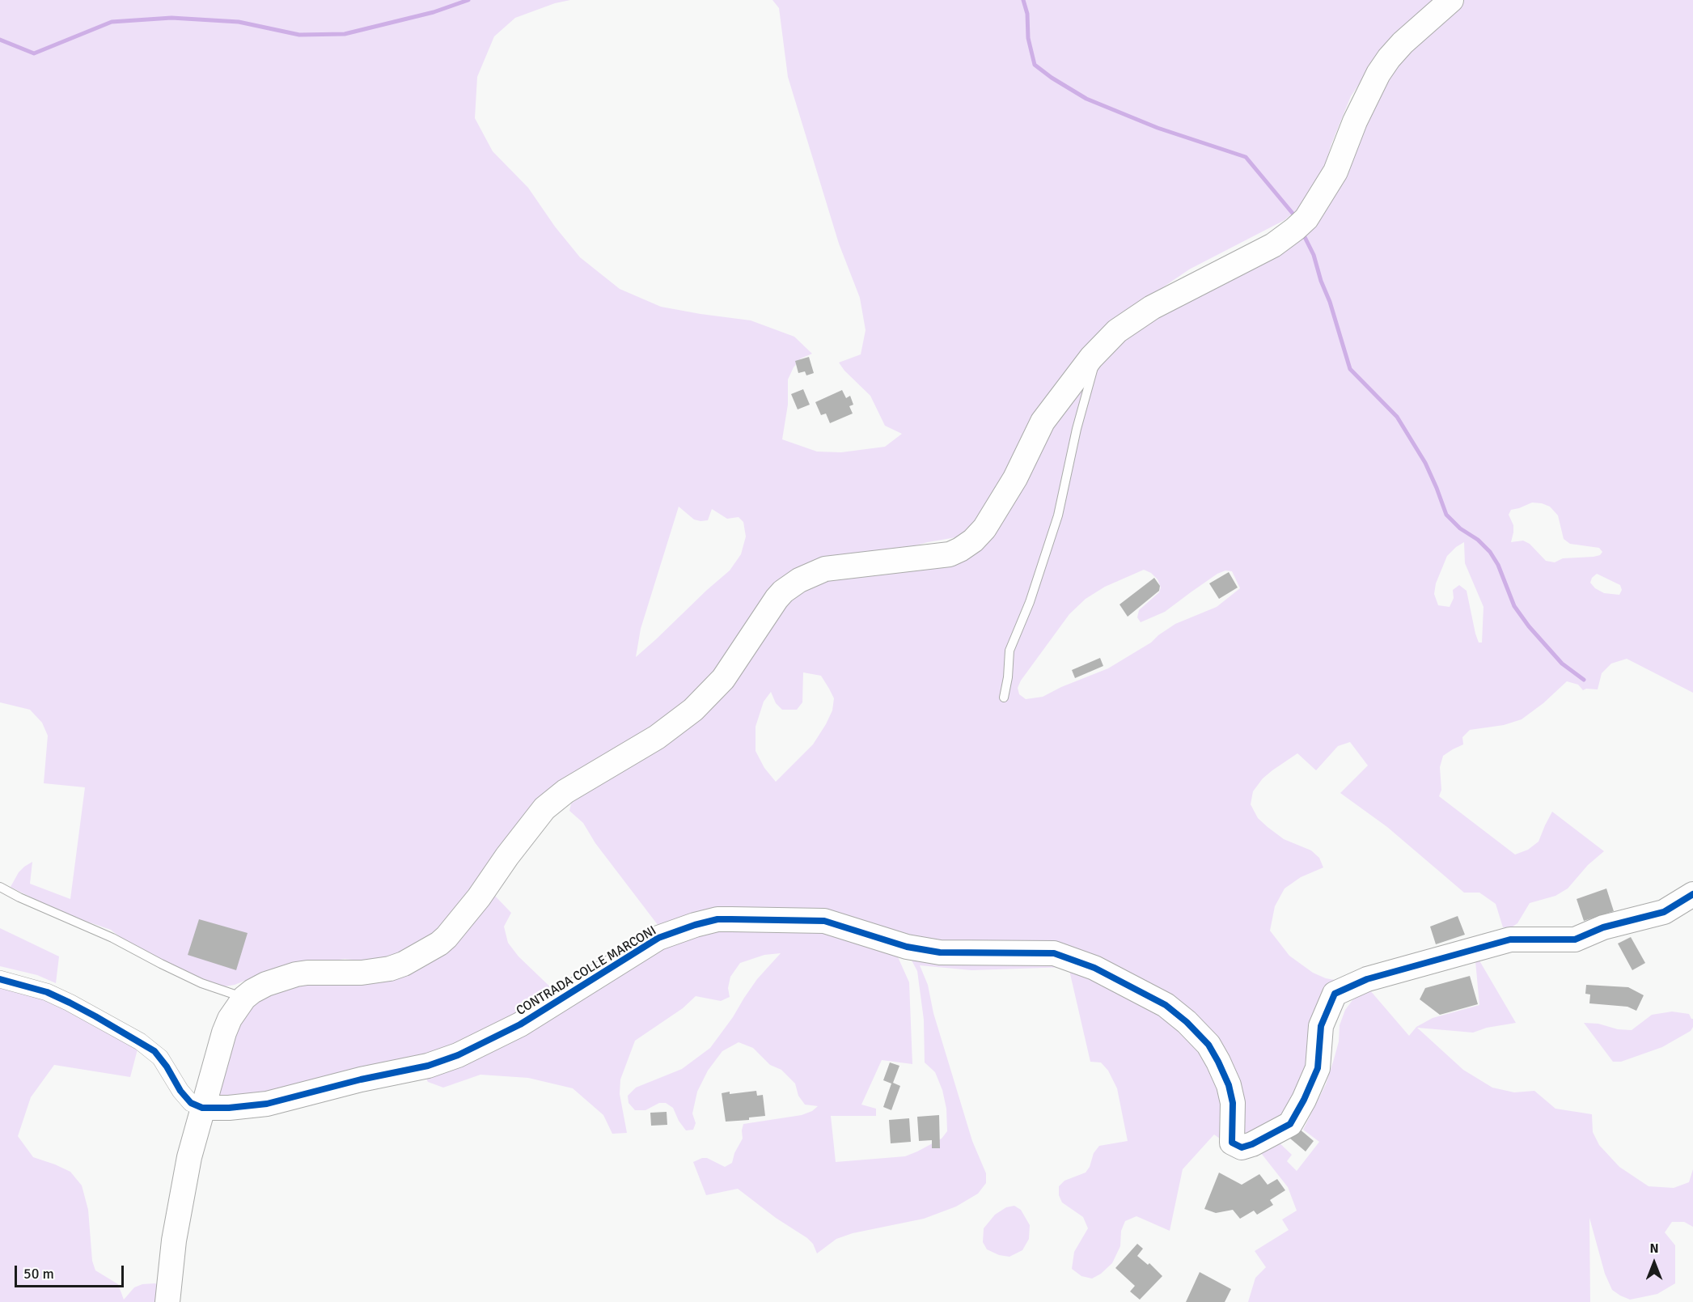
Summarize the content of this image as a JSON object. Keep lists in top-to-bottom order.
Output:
{
  "streets": {
    "main road": ["CONTRADA COLLE MARCONI"]
  },
  "scale_bar": "50 m",
  "north": "top"
}
